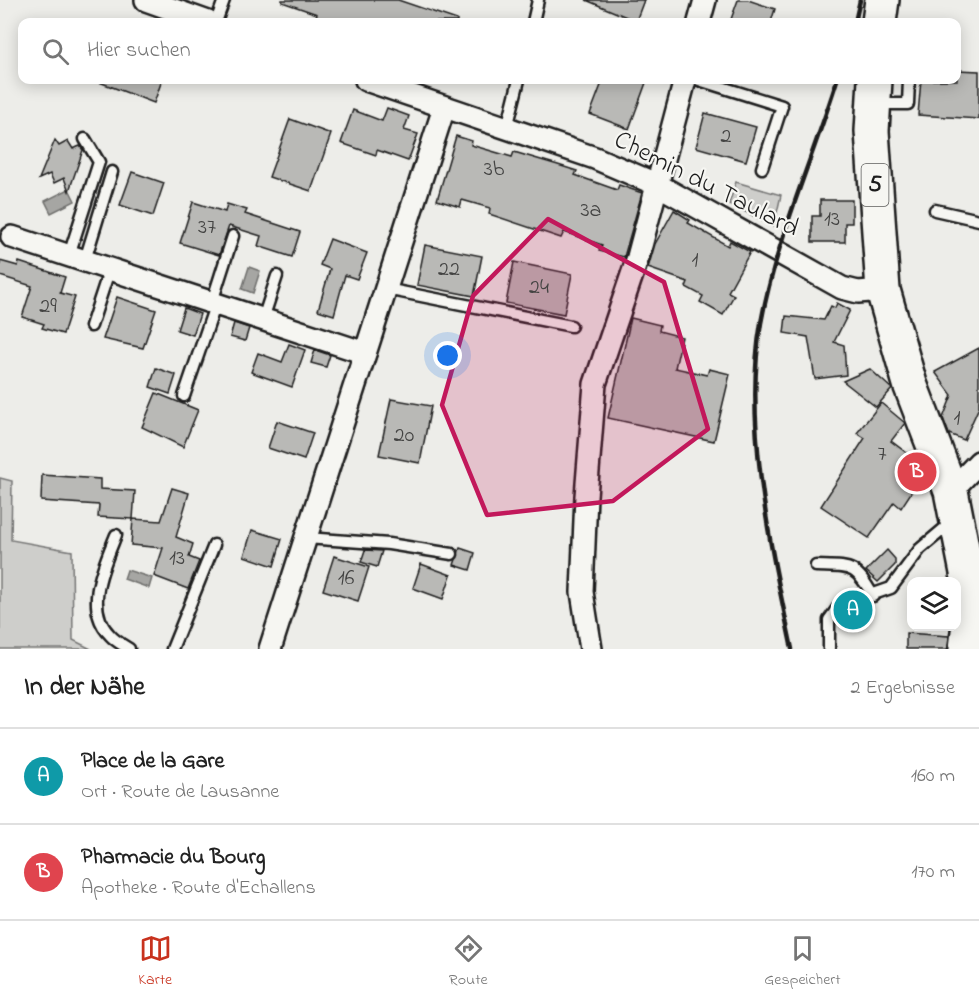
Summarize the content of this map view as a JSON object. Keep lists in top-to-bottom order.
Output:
{
  "streets": {
    "main road": ["5"],
    "street": ["Chemin du Taulard"]
  },
  "crossings": [
    ["Chemin du Taulard", "5"]
  ],
  "house_numbers": [
    "2",
    "3b",
    "3a",
    "13",
    "37",
    "1",
    "22",
    "24",
    "29",
    "1",
    "20",
    "7",
    "13",
    "16"
  ],
  "page": {
    "search": "Hier suchen",
    "pins": ["B", "A"],
    "heading": ["In der Nähe", "2 Ergebnisse"],
    "list": [
      {
        "mark": "A",
        "name": "Place de la Gare",
        "note": "Ort · Route de Lausanne",
        "value": "160 m"
      },
      {
        "mark": "B",
        "name": "Pharmacie du Bourg",
        "note": "Apotheke · Route d'Echallens",
        "value": "170 m"
      }
    ],
    "nav": ["Karte", "Route", "Gespeichert"]
  }
}
